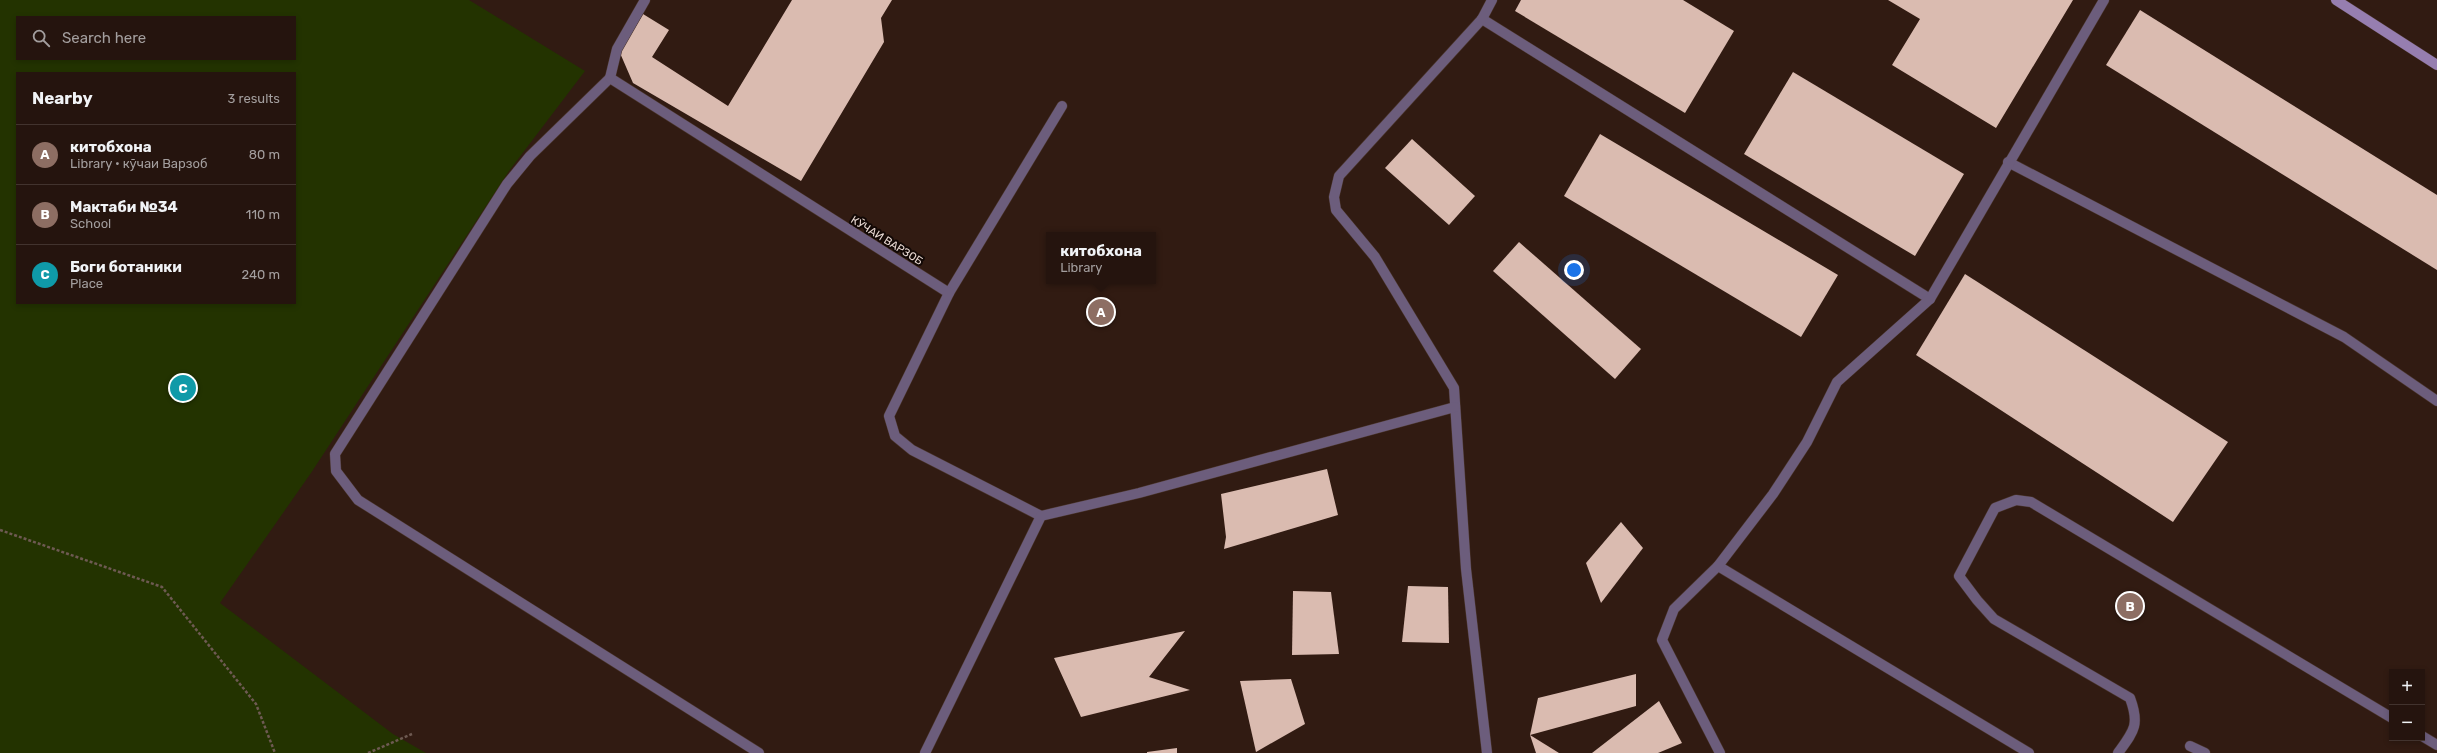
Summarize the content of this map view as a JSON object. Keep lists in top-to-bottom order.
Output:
{
  "streets": {
    "street": ["КӮЧАИ ВАРЗОБ"]
  },
  "page": {
    "search": "Search here",
    "heading": ["Nearby", "3 results"],
    "list": [
      {
        "mark": "A",
        "name": "китобхона",
        "note": "Library · кӯчаи Варзоб",
        "value": "80 m"
      },
      {
        "mark": "B",
        "name": "Мактаби №34",
        "note": "School",
        "value": "110 m"
      },
      {
        "mark": "C",
        "name": "Боги ботаники",
        "note": "Place",
        "value": "240 m"
      }
    ],
    "popup": ["китобхона", "Library"],
    "pins": ["A", "C", "B"],
    "map_buttons": ["+", "−"]
  }
}
